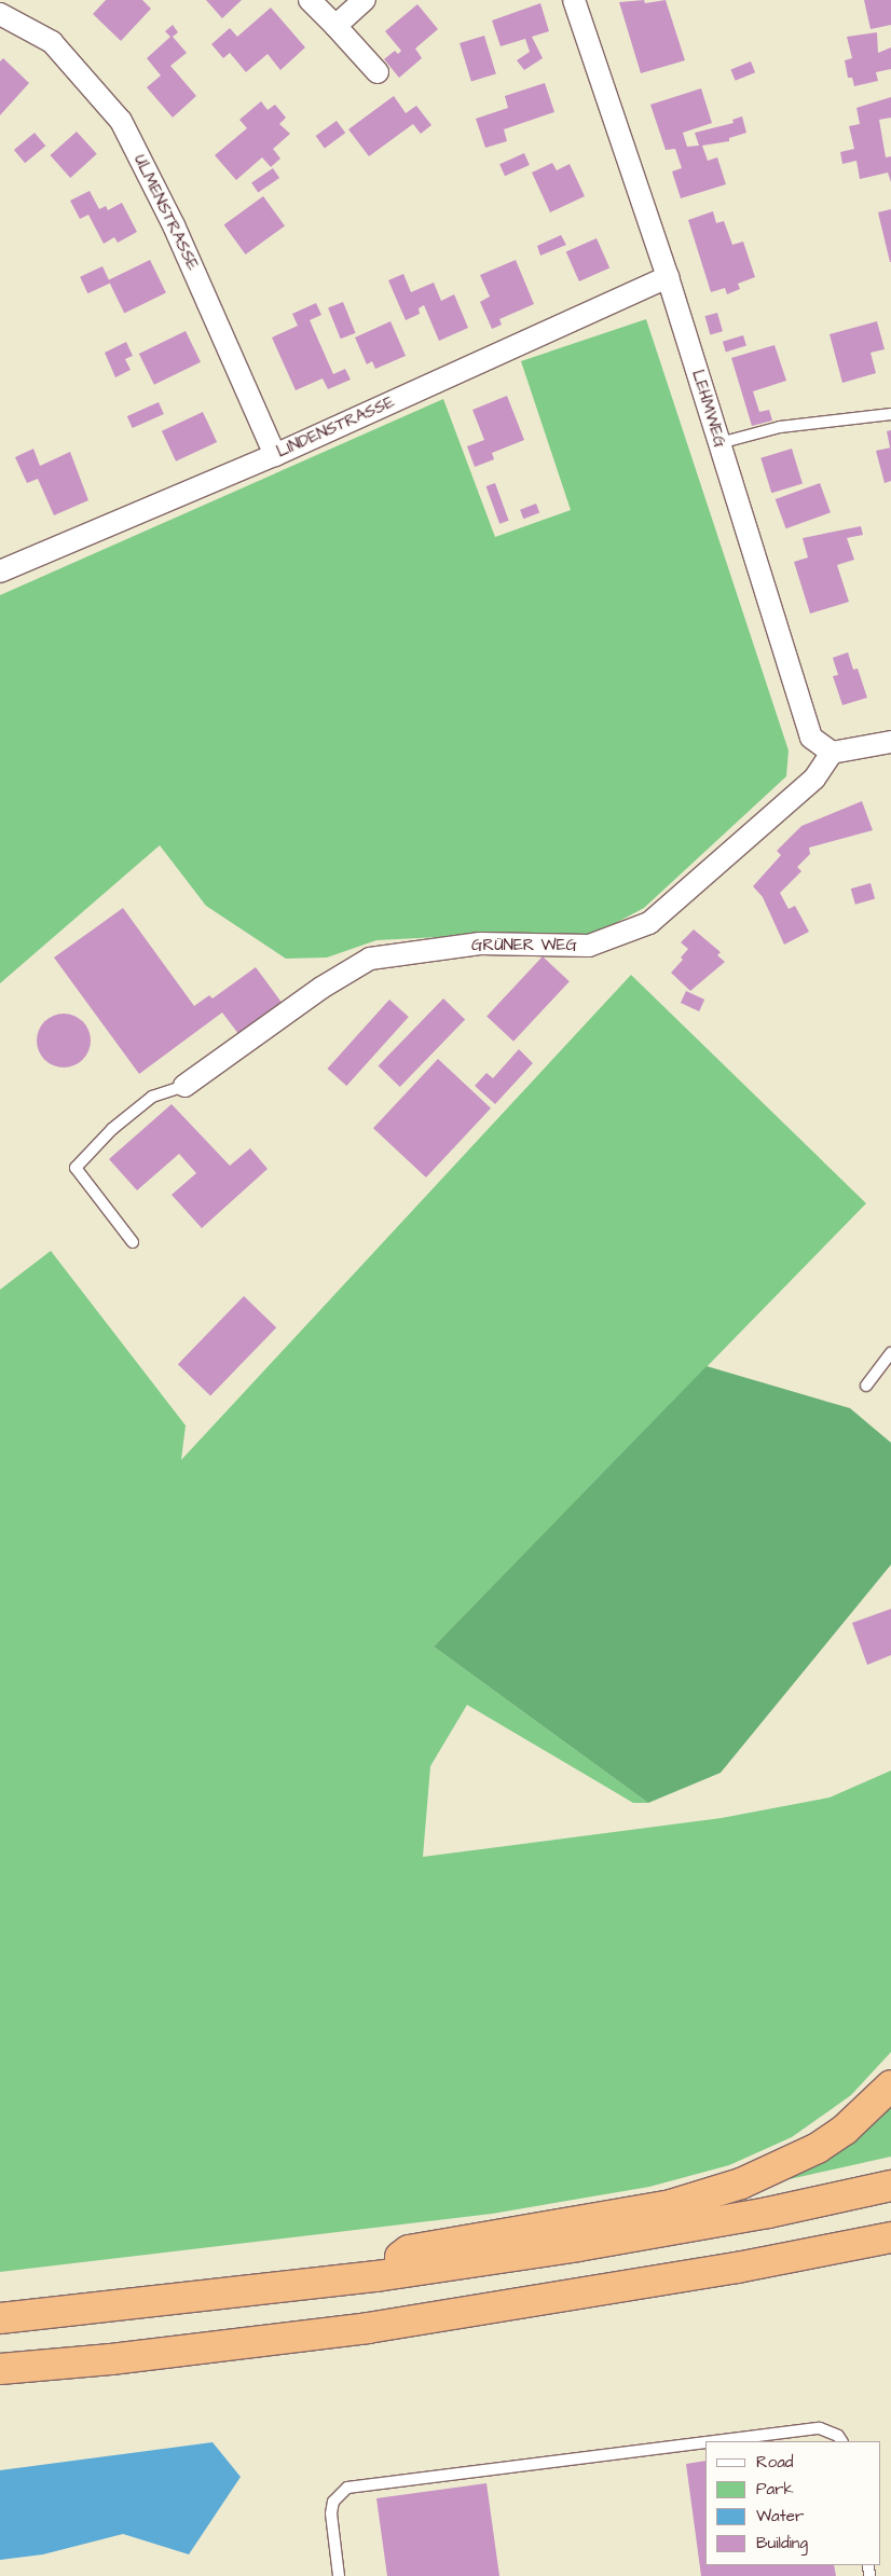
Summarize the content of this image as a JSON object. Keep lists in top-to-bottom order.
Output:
{
  "streets": {
    "street": [
      "ULMENSTRASSE",
      "LEHMWEG",
      "LINDENSTRASSE",
      "GRÜNER WEG"
    ]
  },
  "crossings": [
    ["ULMENSTRASSE", "LINDENSTRASSE"],
    ["LEHMWEG", "LINDENSTRASSE"],
    ["LEHMWEG", "GRÜNER WEG"]
  ],
  "legend": [
    "Road",
    "Park",
    "Water",
    "Building"
  ]
}
